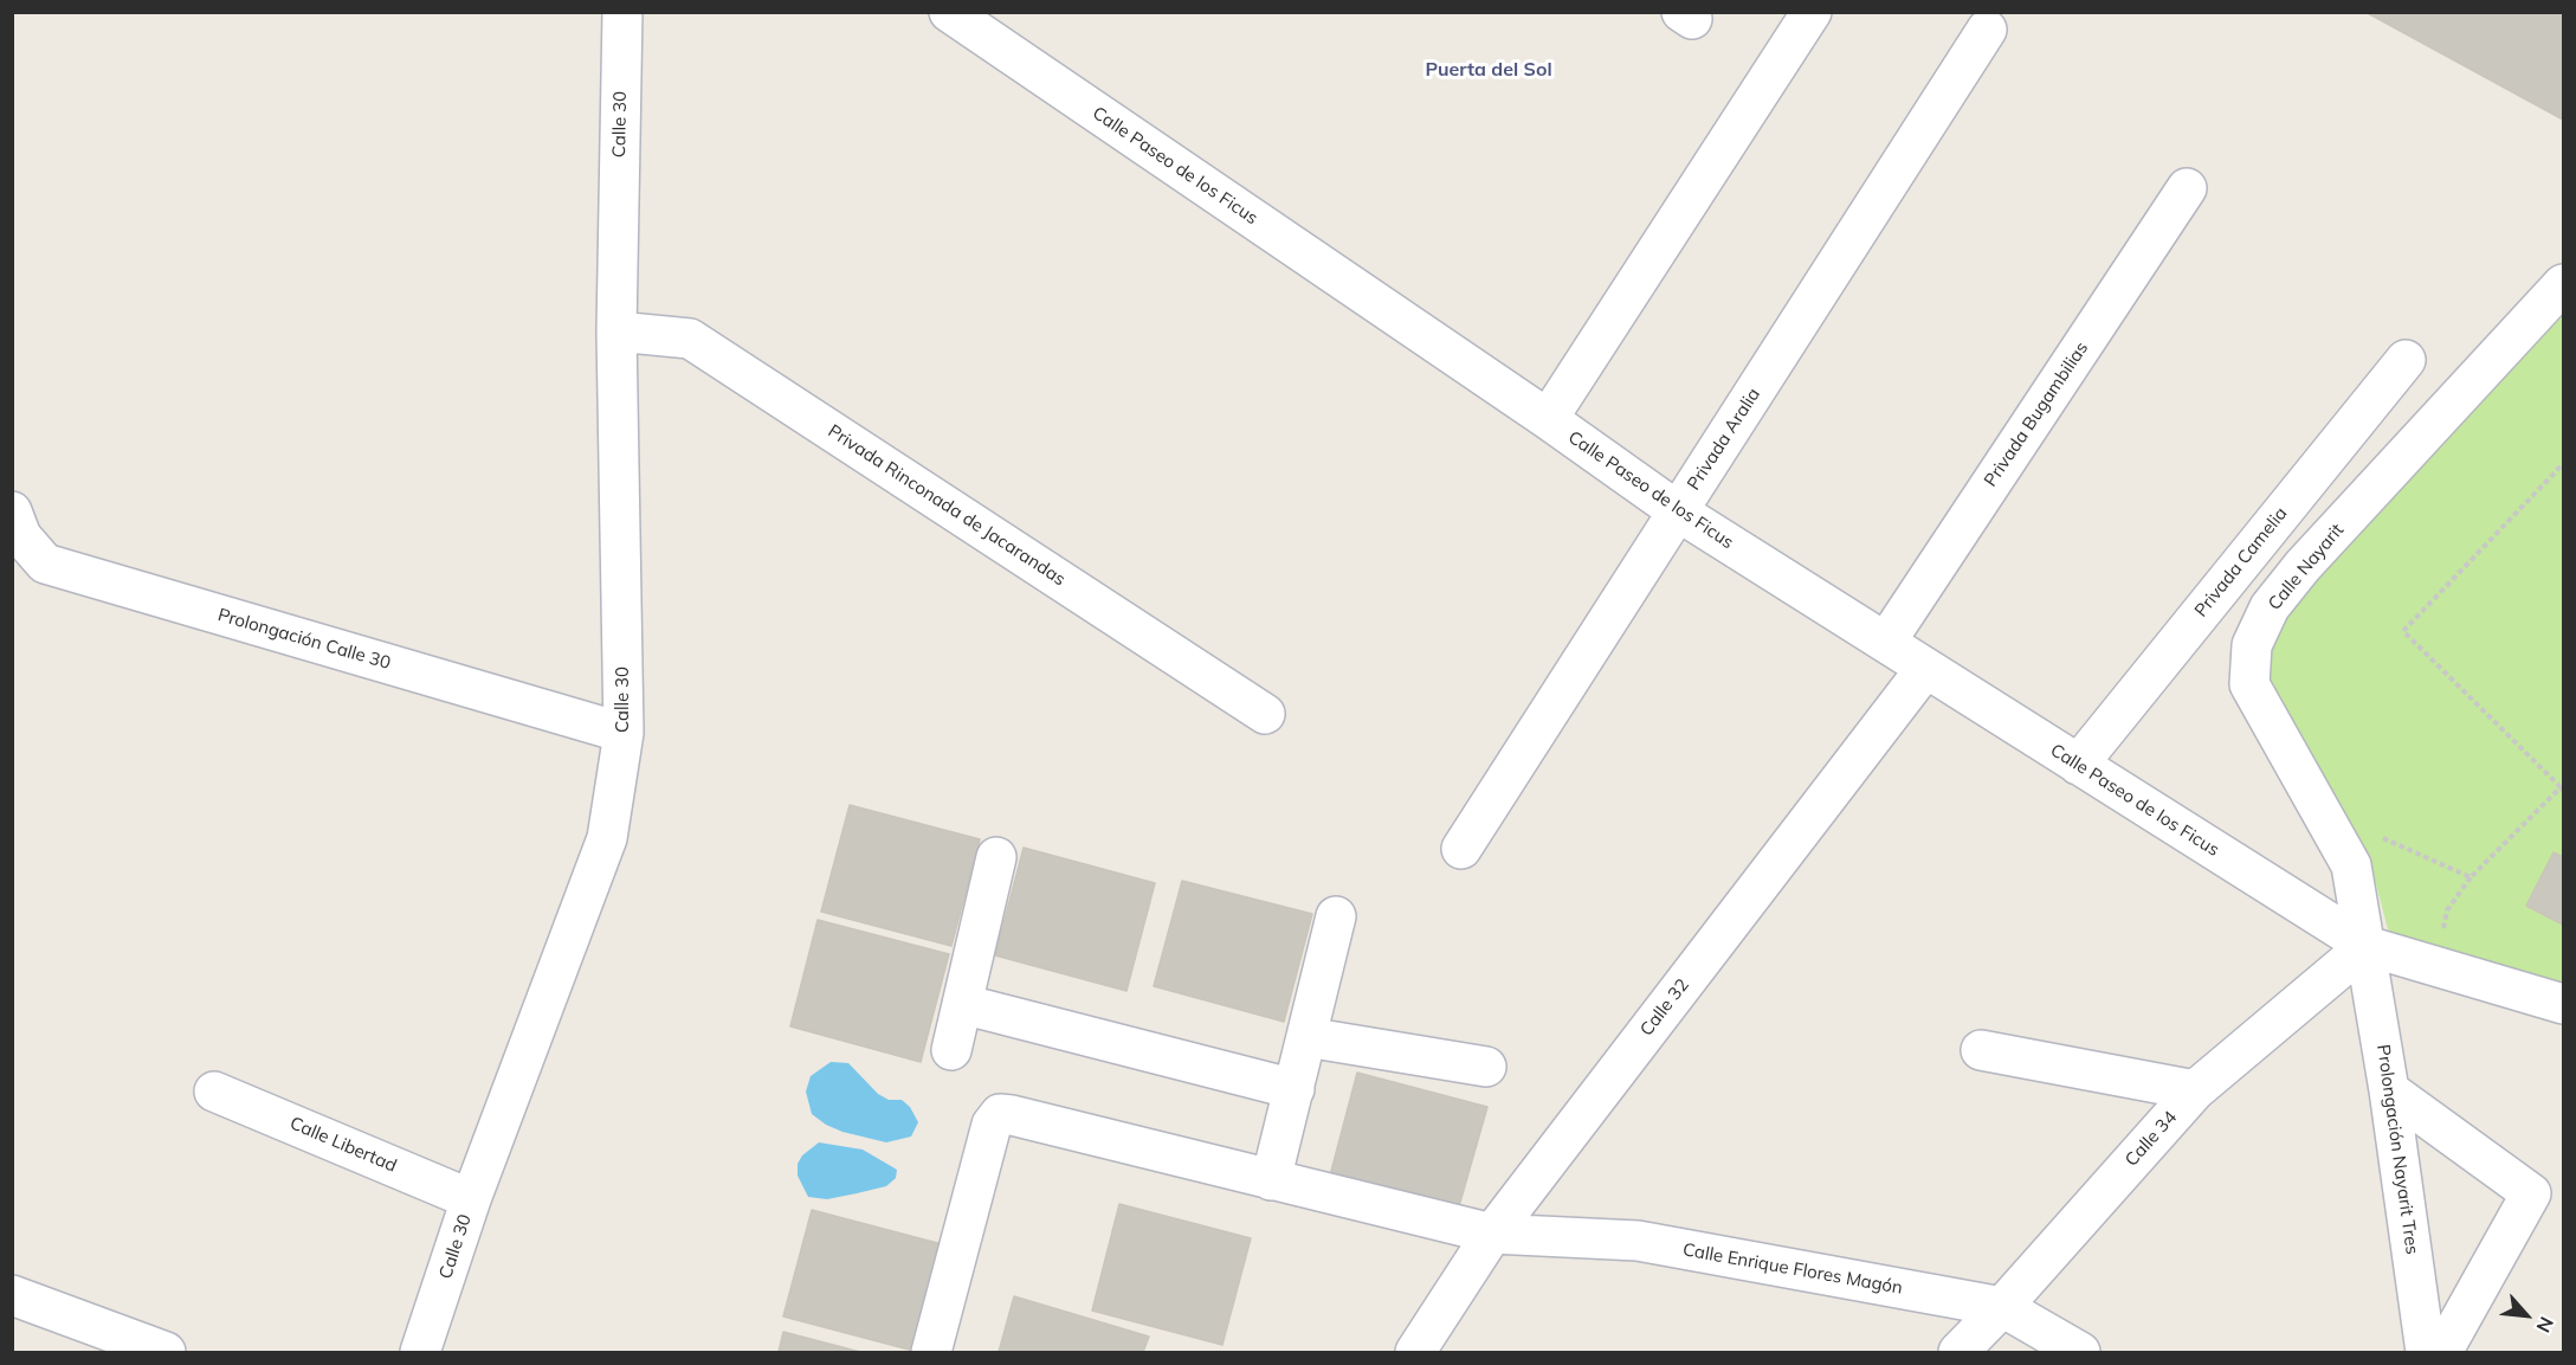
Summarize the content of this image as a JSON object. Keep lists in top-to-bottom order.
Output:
{
  "streets": {
    "street": [
      "Calle 30",
      "Calle Paseo de los Ficus",
      "Privada Bugambilias",
      "Privada Aralia",
      "Privada Rinconada de Jacarandas",
      "Privada Camelia",
      "Calle Nayarit",
      "Prolongación Calle 30",
      "Calle 32",
      "Calle 34",
      "Calle Libertad",
      "Prolongación Nayarit Tres",
      "Calle Enrique Flores Magón"
    ]
  },
  "crossings": [
    ["Calle 30", "Privada Rinconada de Jacarandas"],
    ["Calle 30", "Prolongación Calle 30"],
    ["Calle 30", "Calle Libertad"],
    ["Calle Paseo de los Ficus", "Privada Bugambilias"],
    ["Calle Paseo de los Ficus", "Privada Aralia"],
    ["Calle Paseo de los Ficus", "Privada Camelia"],
    ["Calle Paseo de los Ficus", "Calle Nayarit"],
    ["Calle Paseo de los Ficus", "Calle 32"],
    ["Calle Paseo de los Ficus", "Calle 34"],
    ["Calle Paseo de los Ficus", "Prolongación Nayarit Tres"],
    ["Calle Nayarit", "Calle 34"],
    ["Calle Nayarit", "Prolongación Nayarit Tres"],
    ["Calle 32", "Calle Enrique Flores Magón"],
    ["Calle 34", "Prolongación Nayarit Tres"],
    ["Calle 34", "Calle Enrique Flores Magón"]
  ],
  "districts": ["Puerta del Sol"],
  "north": "bottom right"
}
